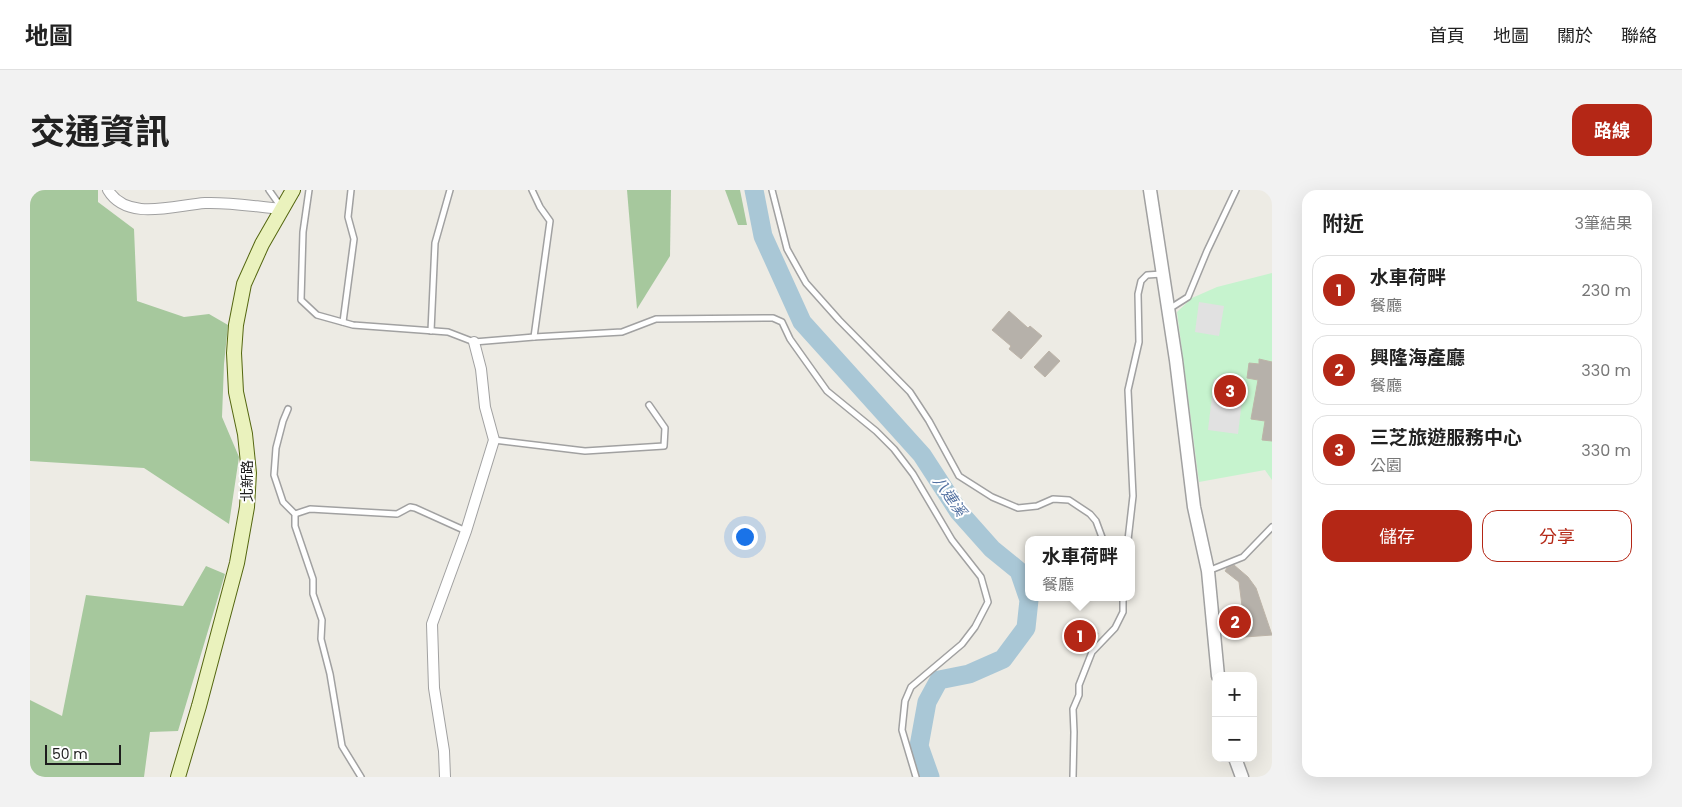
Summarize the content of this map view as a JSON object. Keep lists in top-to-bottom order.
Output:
{
  "streets": {
    "main road": ["北新路"]
  },
  "water": ["八連溪"],
  "scale_bar": "50 m",
  "page": {
    "header": "地圖",
    "nav": [
      "首頁",
      "地圖",
      "關於",
      "聯絡"
    ],
    "title": "交通資訊",
    "buttons": [
      "路線",
      ["儲存", "分享"]
    ],
    "heading": ["附近", "3筆結果"],
    "list": [
      {
        "mark": "1",
        "name": "水車荷畔",
        "note": "餐廳",
        "value": "230 m"
      },
      {
        "mark": "2",
        "name": "興隆海產廳",
        "note": "餐廳",
        "value": "330 m"
      },
      {
        "mark": "3",
        "name": "三芝旅遊服務中心",
        "note": "公園",
        "value": "330 m"
      }
    ],
    "pins": ["3", "2", "1"],
    "popup": ["水車荷畔", "餐廳"],
    "map_buttons": ["+", "−"],
    "scale": "50 m"
  }
}
